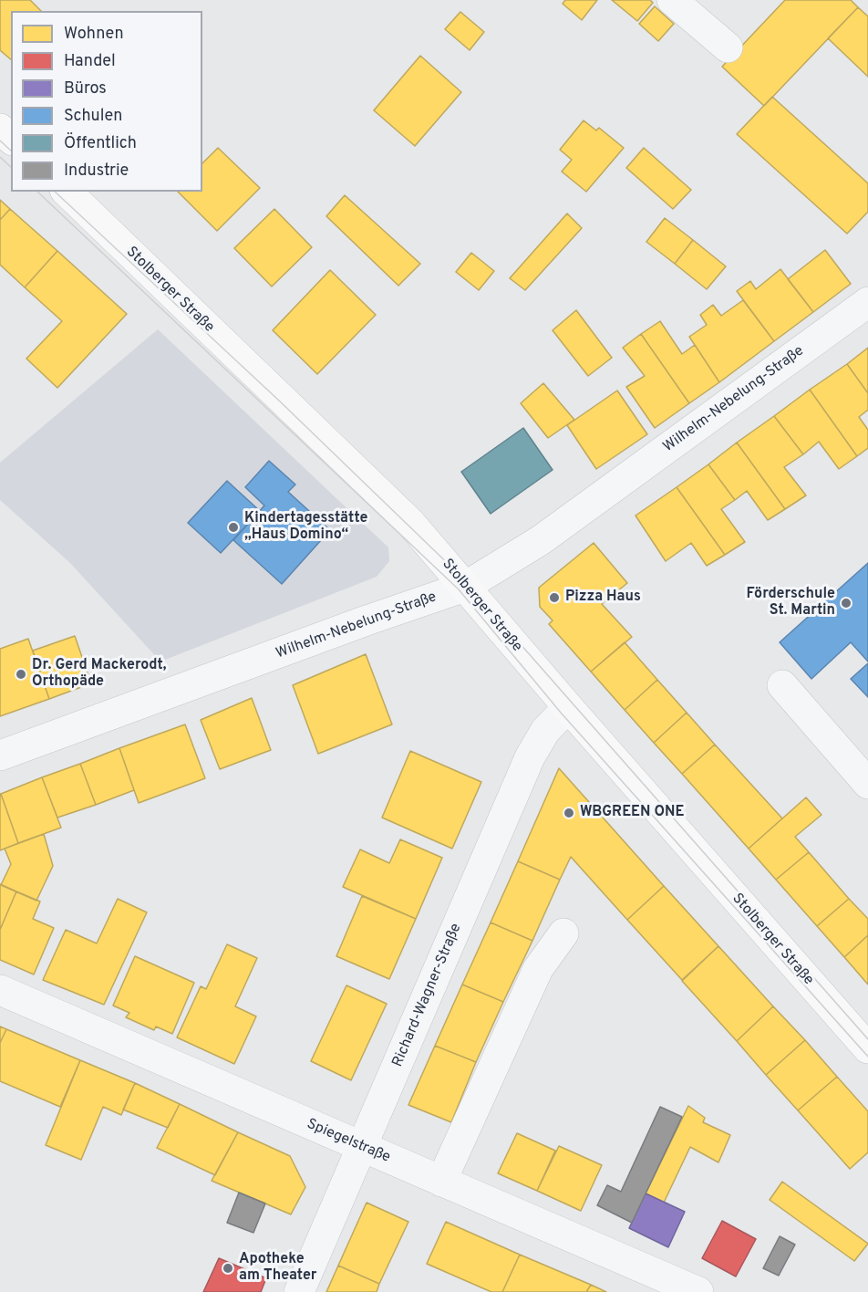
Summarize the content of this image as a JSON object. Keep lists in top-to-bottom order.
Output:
{
  "streets": {
    "main road": ["Stolberger Straße"],
    "street": ["Wilhelm-Nebelung-Straße", "Richard-Wagner-Straße", "Spiegelstraße"]
  },
  "crossings": [
    ["Stolberger Straße", "Wilhelm-Nebelung-Straße"],
    ["Stolberger Straße", "Richard-Wagner-Straße"],
    ["Richard-Wagner-Straße", "Spiegelstraße"]
  ],
  "places": [
    "Kindertagesstätte „Haus Domino“",
    "Pizza Haus",
    "Förderschule St. Martin",
    "Dr. Gerd Mackerodt, Orthopäde",
    "WBGREEN ONE",
    "Apotheke am Theater"
  ],
  "legend": [
    "Wohnen",
    "Handel",
    "Büros",
    "Schulen",
    "Öffentlich",
    "Industrie"
  ]
}
